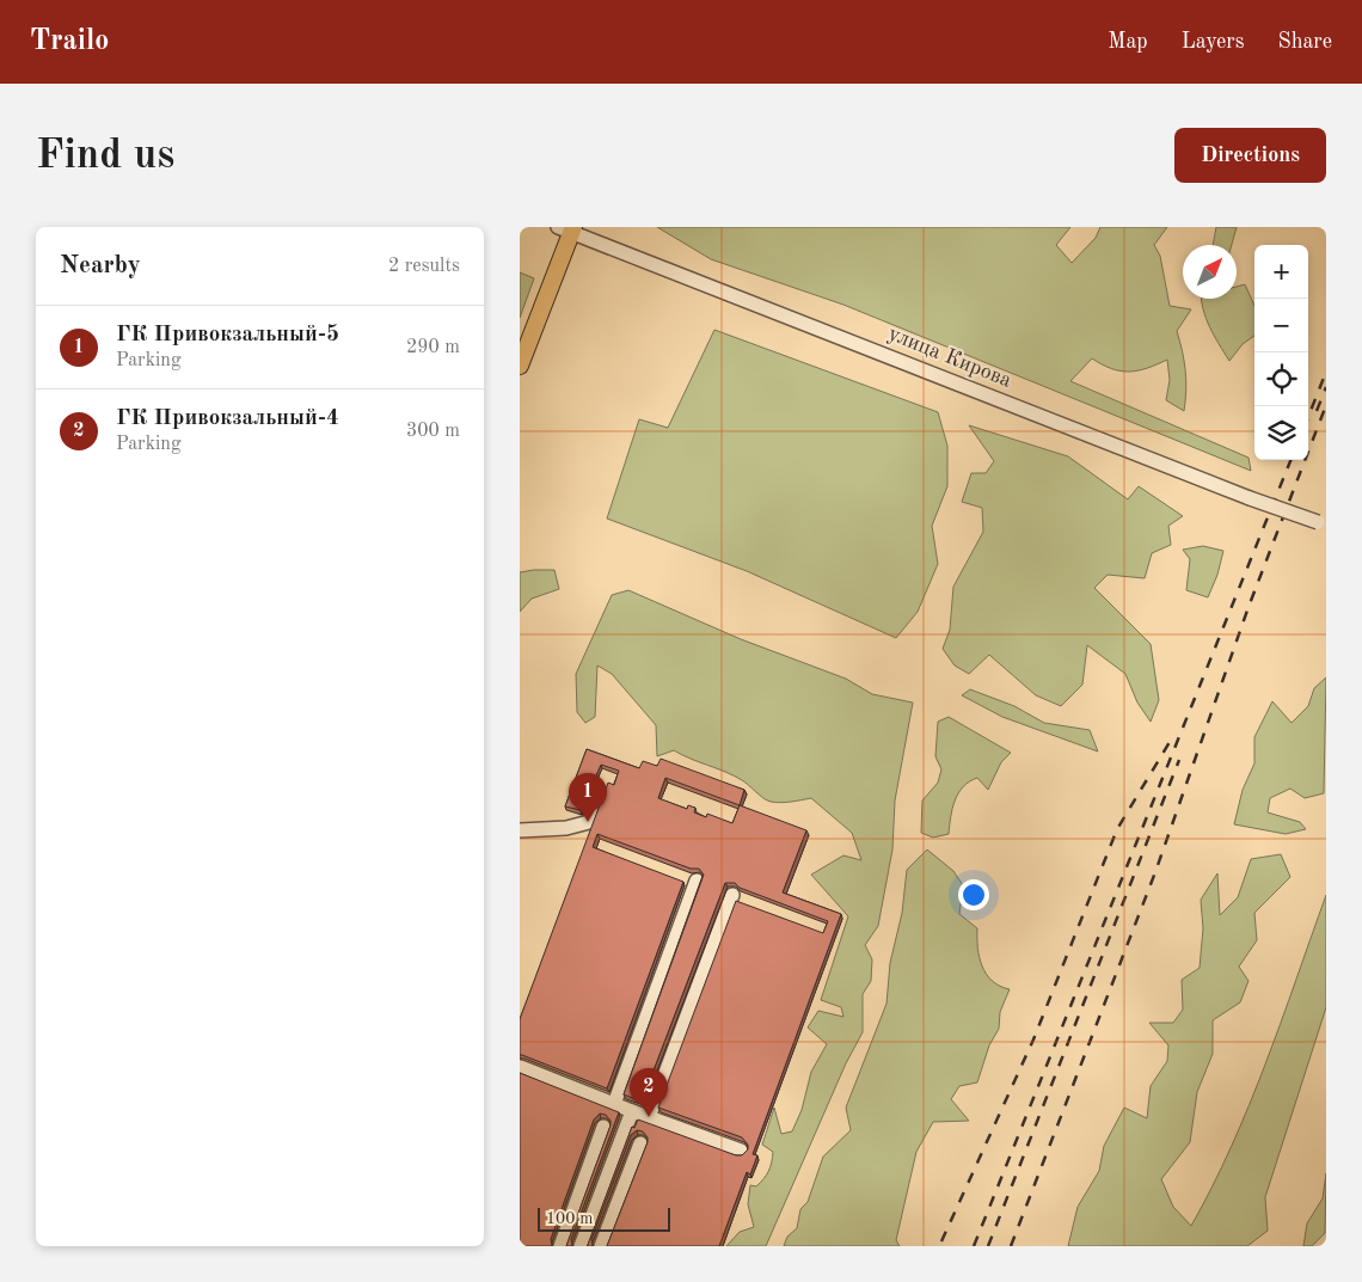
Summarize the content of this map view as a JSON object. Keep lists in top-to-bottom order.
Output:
{
  "streets": {
    "street": ["улица Кирова"]
  },
  "scale_bar": "100 m",
  "north": "top right",
  "page": {
    "header": "Trailo",
    "nav": ["Map", "Layers", "Share"],
    "buttons": "Directions",
    "title": "Find us",
    "heading": ["Nearby", "2 results"],
    "map_buttons": ["+", "−"],
    "list": [
      {
        "mark": "1",
        "name": "ГК Привокзальный-5",
        "note": "Parking",
        "value": "290 m"
      },
      {
        "mark": "2",
        "name": "ГК Привокзальный-4",
        "note": "Parking",
        "value": "300 m"
      }
    ],
    "pins": ["1", "2"],
    "scale": "100 m"
  }
}
